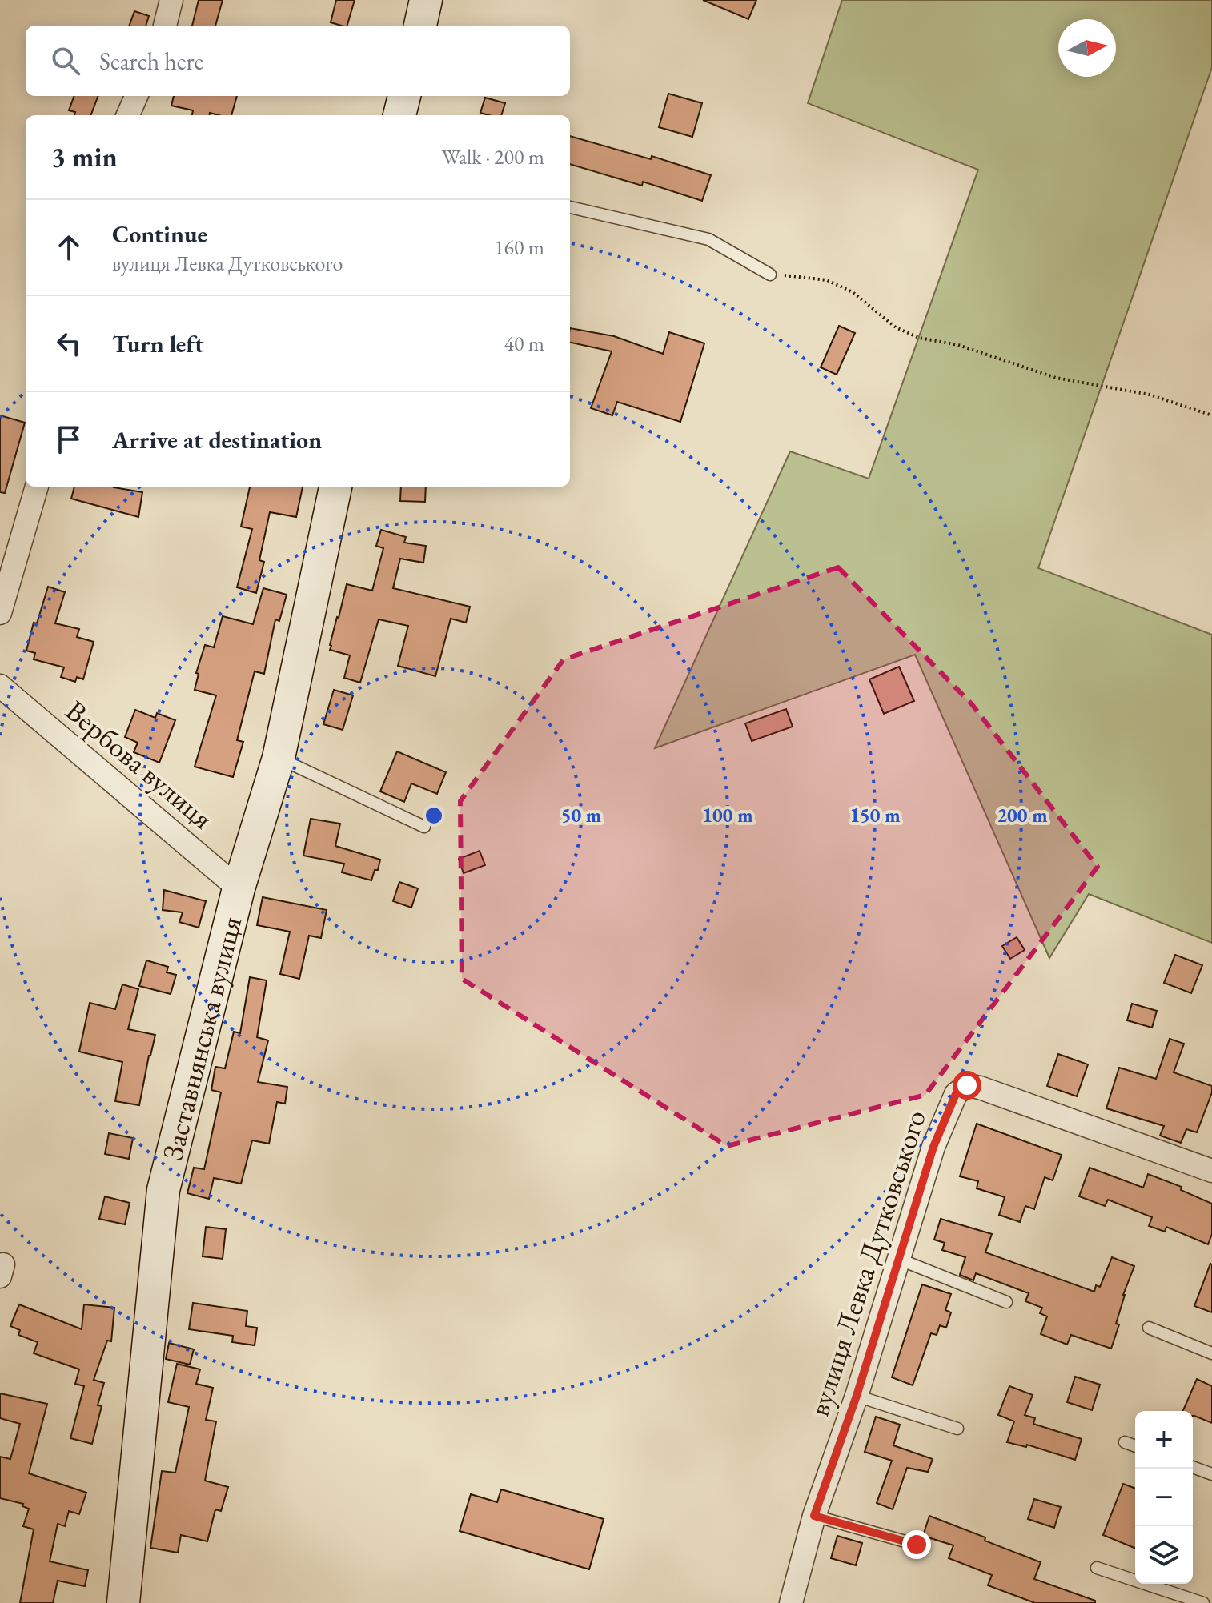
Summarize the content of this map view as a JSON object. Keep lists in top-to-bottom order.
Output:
{
  "streets": {
    "street": ["Вербова вулиця", "Заставнянська вулиця", "вулиця Левка Дутковського"]
  },
  "crossings": [
    ["Вербова вулиця", "Заставнянська вулиця"]
  ],
  "north": "right",
  "page": {
    "search": "Search here",
    "heading": ["3 min", "Walk · 200 m"],
    "list": [
      ["Continue", "вулиця Левка Дутковського", "160 m"],
      ["Turn left", "40 m"],
      "Arrive at destination"
    ],
    "map_buttons": ["+", "−"]
  },
  "rings": [
    "50 m",
    "100 m",
    "150 m",
    "200 m"
  ]
}
